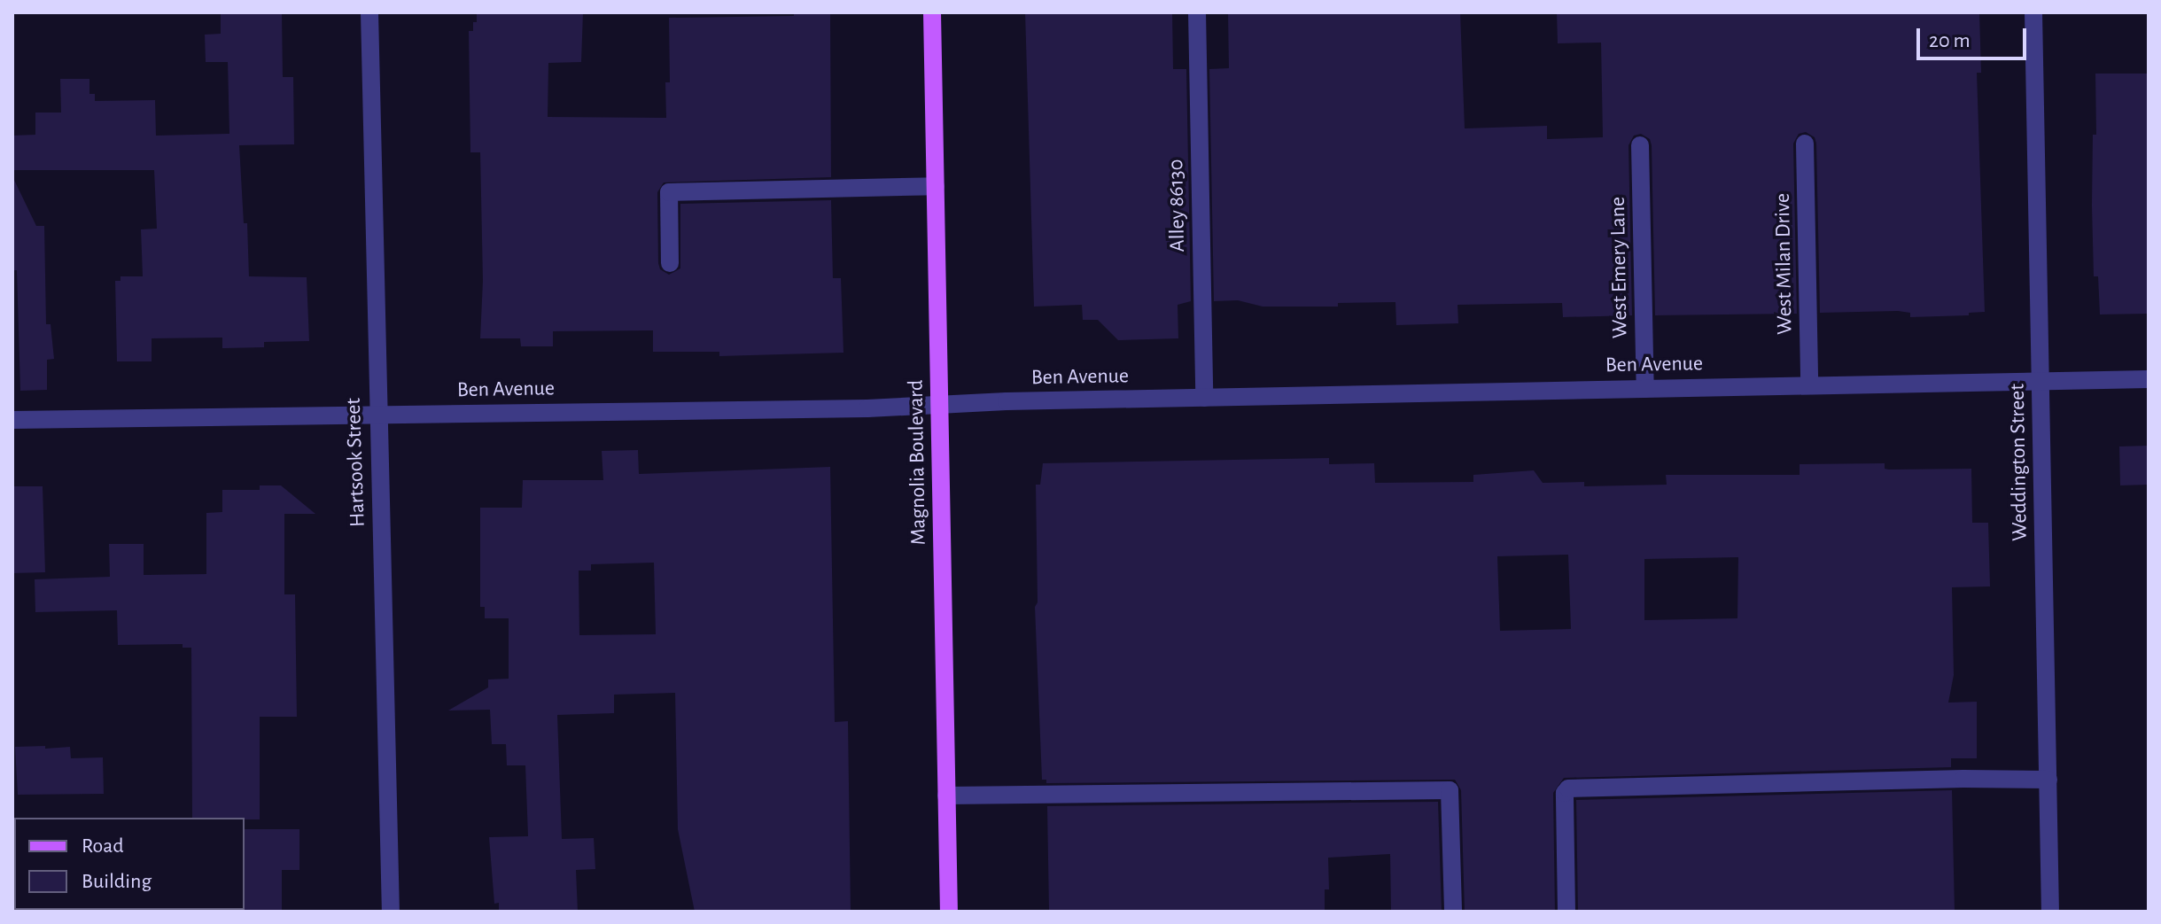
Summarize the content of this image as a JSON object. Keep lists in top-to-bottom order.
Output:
{
  "streets": {
    "main road": ["Magnolia Boulevard"],
    "street": [
      "Alley 86130",
      "West Milan Drive",
      "West Emery Lane",
      "Ben Avenue",
      "Hartsook Street",
      "Weddington Street"
    ]
  },
  "crossings": [
    ["Alley 86130", "Ben Avenue"],
    ["West Milan Drive", "Ben Avenue"],
    ["West Emery Lane", "Ben Avenue"],
    ["Ben Avenue", "Hartsook Street"],
    ["Ben Avenue", "Magnolia Boulevard"],
    ["Ben Avenue", "Weddington Street"]
  ],
  "legend": ["Road", "Building"],
  "scale_bar": "20 m"
}
